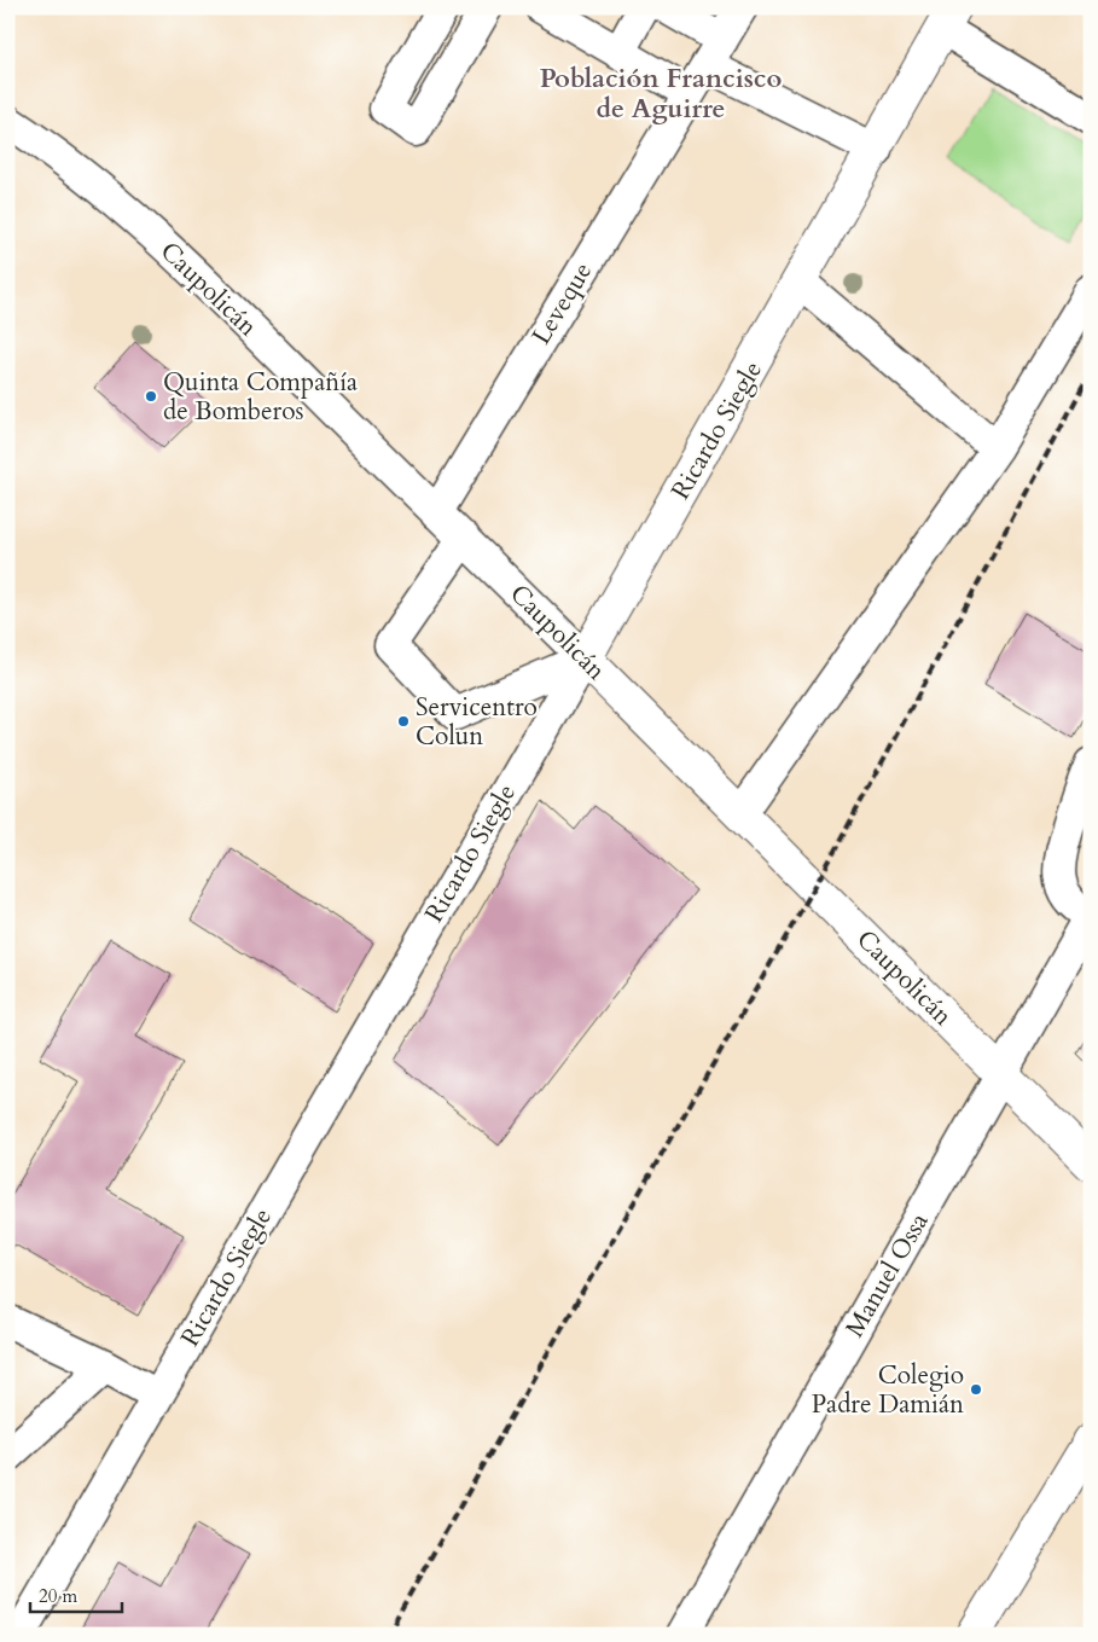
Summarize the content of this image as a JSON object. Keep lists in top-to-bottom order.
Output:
{
  "streets": {
    "main road": ["Caupolicán", "Ricardo Siegle"],
    "street": ["Leveque", "Manuel Ossa"]
  },
  "crossings": [
    ["Caupolicán", "Leveque"],
    ["Caupolicán", "Ricardo Siegle"],
    ["Caupolicán", "Manuel Ossa"]
  ],
  "districts": ["Población Francisco de Aguirre"],
  "places": ["Quinta Compañía de Bomberos", "Servicentro Colun", "Colegio Padre Damián"],
  "scale_bar": "20 m"
}
